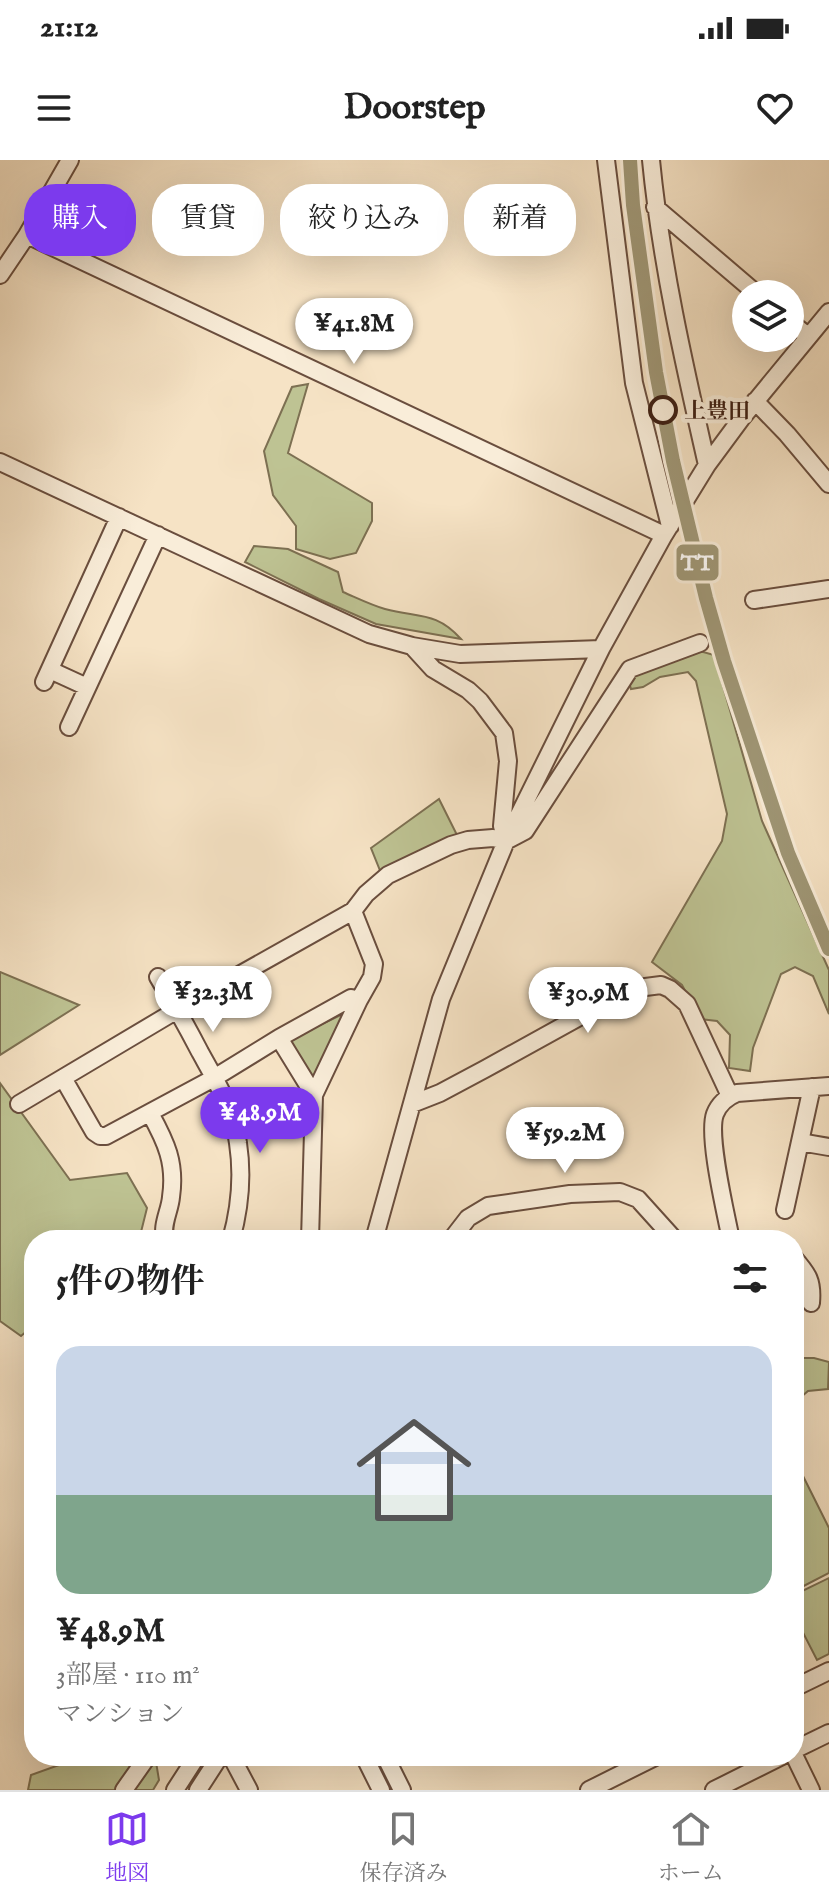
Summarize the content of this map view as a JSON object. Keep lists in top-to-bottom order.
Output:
{
  "places": ["上豊田"],
  "lines": ["transit line TT"],
  "page": {
    "status": "21:12",
    "header": "Doorstep",
    "chip": [
      "購入",
      "賃貸",
      "絞り込み",
      "新着"
    ],
    "price": [
      "¥41.8M",
      "¥32.3M",
      "¥30.9M",
      "¥48.9M",
      "¥59.2M"
    ],
    "heading": "5件の物件",
    "list": [
      {
        "name": "¥48.9M",
        "note": "3部屋 · 110 m² · マンション"
      }
    ],
    "tabs": ["地図", "保存済み", "ホーム"]
  }
}
